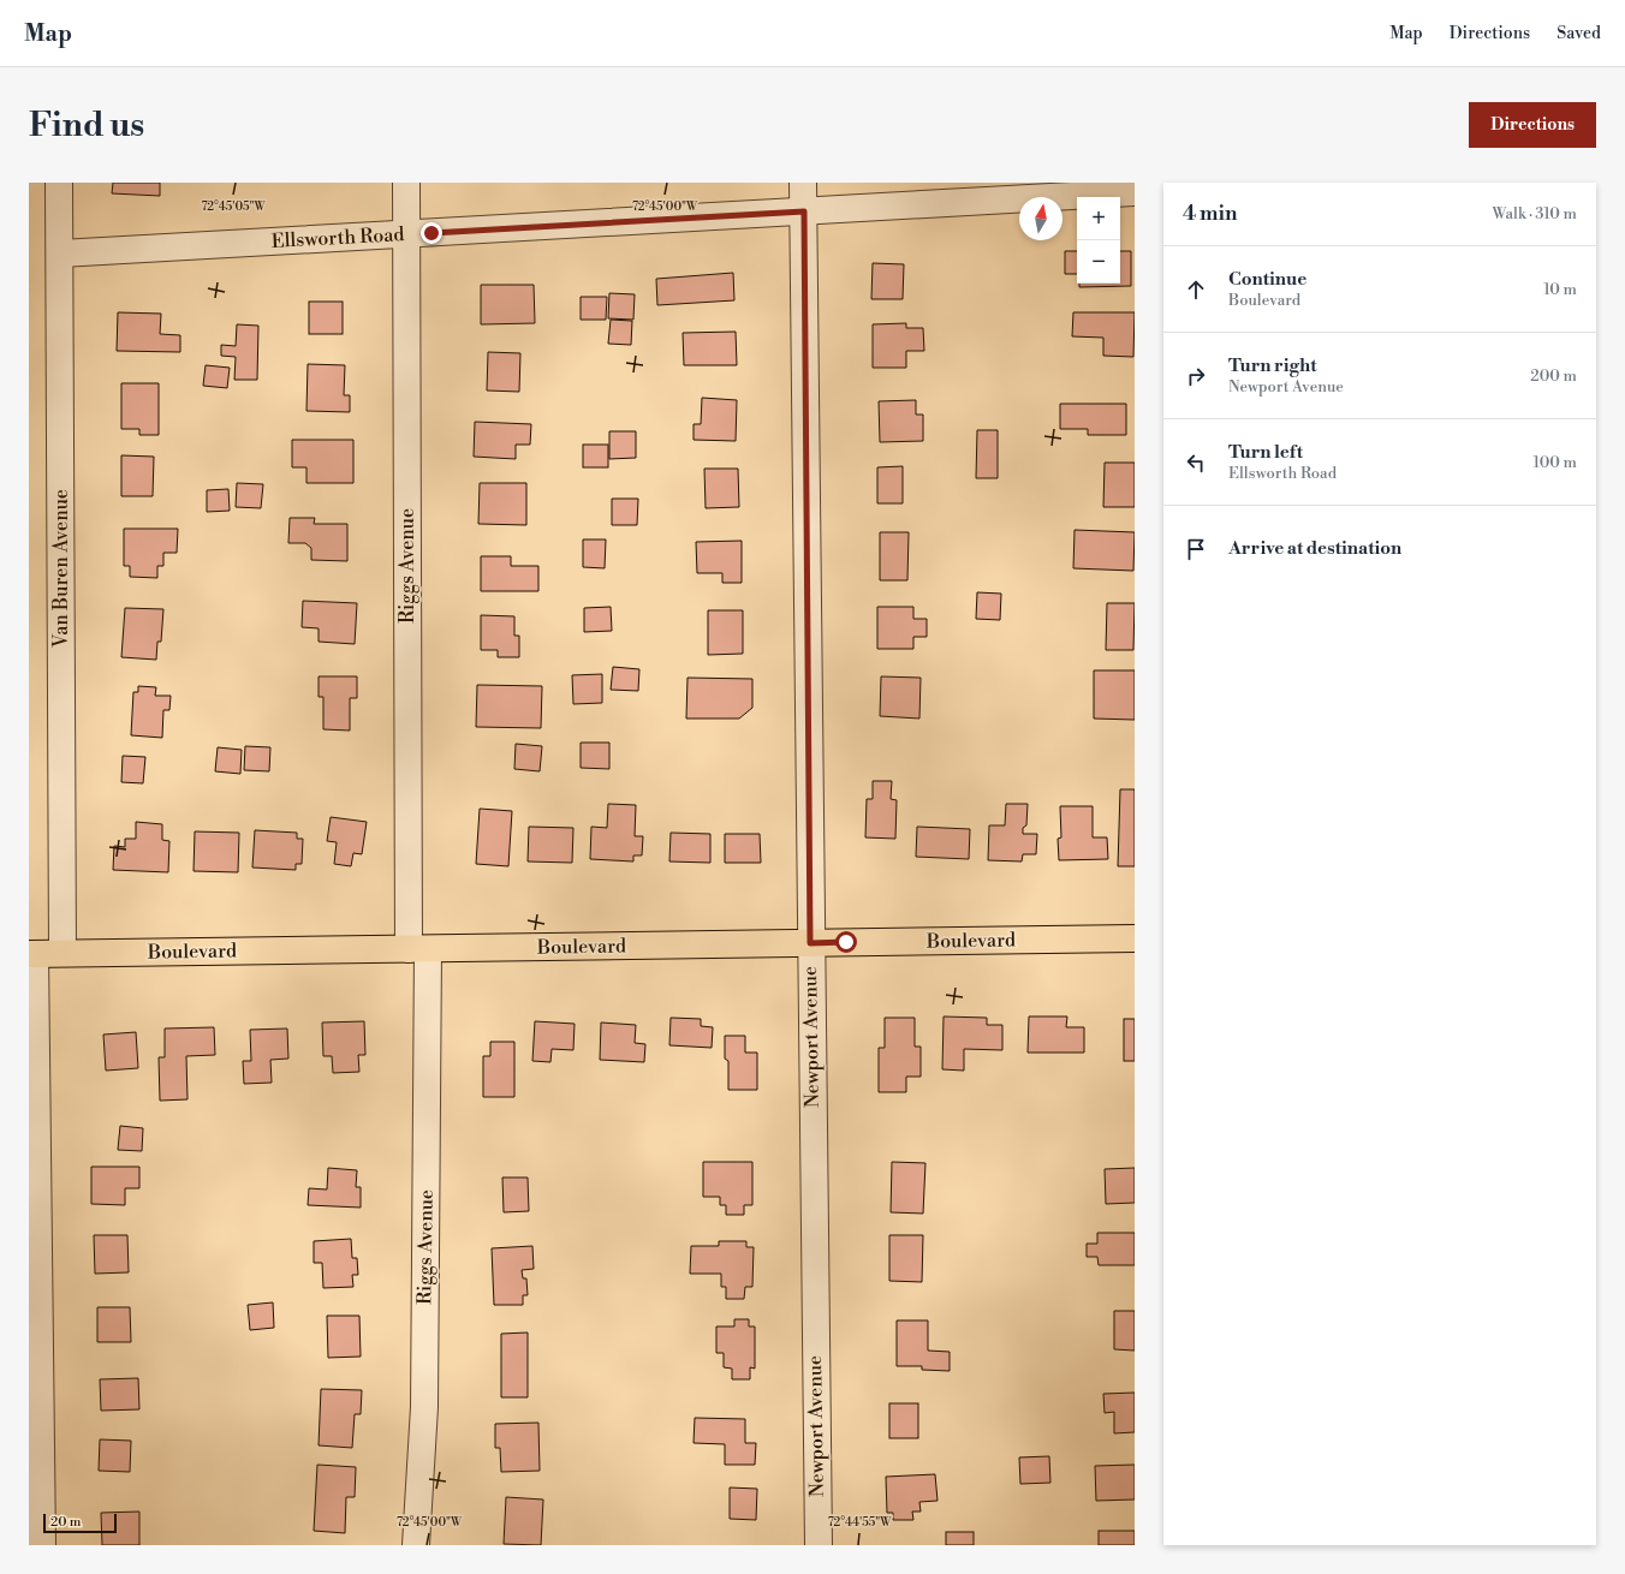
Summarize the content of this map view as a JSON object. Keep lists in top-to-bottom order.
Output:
{
  "streets": {
    "main road": ["Boulevard"],
    "street": [
      "Ellsworth Road",
      "Riggs Avenue",
      "Van Buren Avenue",
      "Newport Avenue"
    ]
  },
  "crossings": [
    ["Ellsworth Road", "Riggs Avenue"],
    ["Ellsworth Road", "Van Buren Avenue"],
    ["Ellsworth Road", "Newport Avenue"],
    ["Riggs Avenue", "Boulevard"],
    ["Van Buren Avenue", "Boulevard"],
    ["Boulevard", "Newport Avenue"]
  ],
  "scale_bar": "20 m",
  "north": "top",
  "page": {
    "header": "Map",
    "nav": ["Map", "Directions", "Saved"],
    "buttons": "Directions",
    "title": "Find us",
    "heading": ["4 min", "Walk · 310 m"],
    "map_buttons": ["+", "−"],
    "list": [
      ["Continue", "Boulevard", "10 m"],
      ["Turn right", "Newport Avenue", "200 m"],
      ["Turn left", "Ellsworth Road", "100 m"],
      "Arrive at destination"
    ],
    "scale": "20 m"
  },
  "coordinates": ["72°45'05\"W", "72°45'00\"W", "72°44'55\"W"]
}
